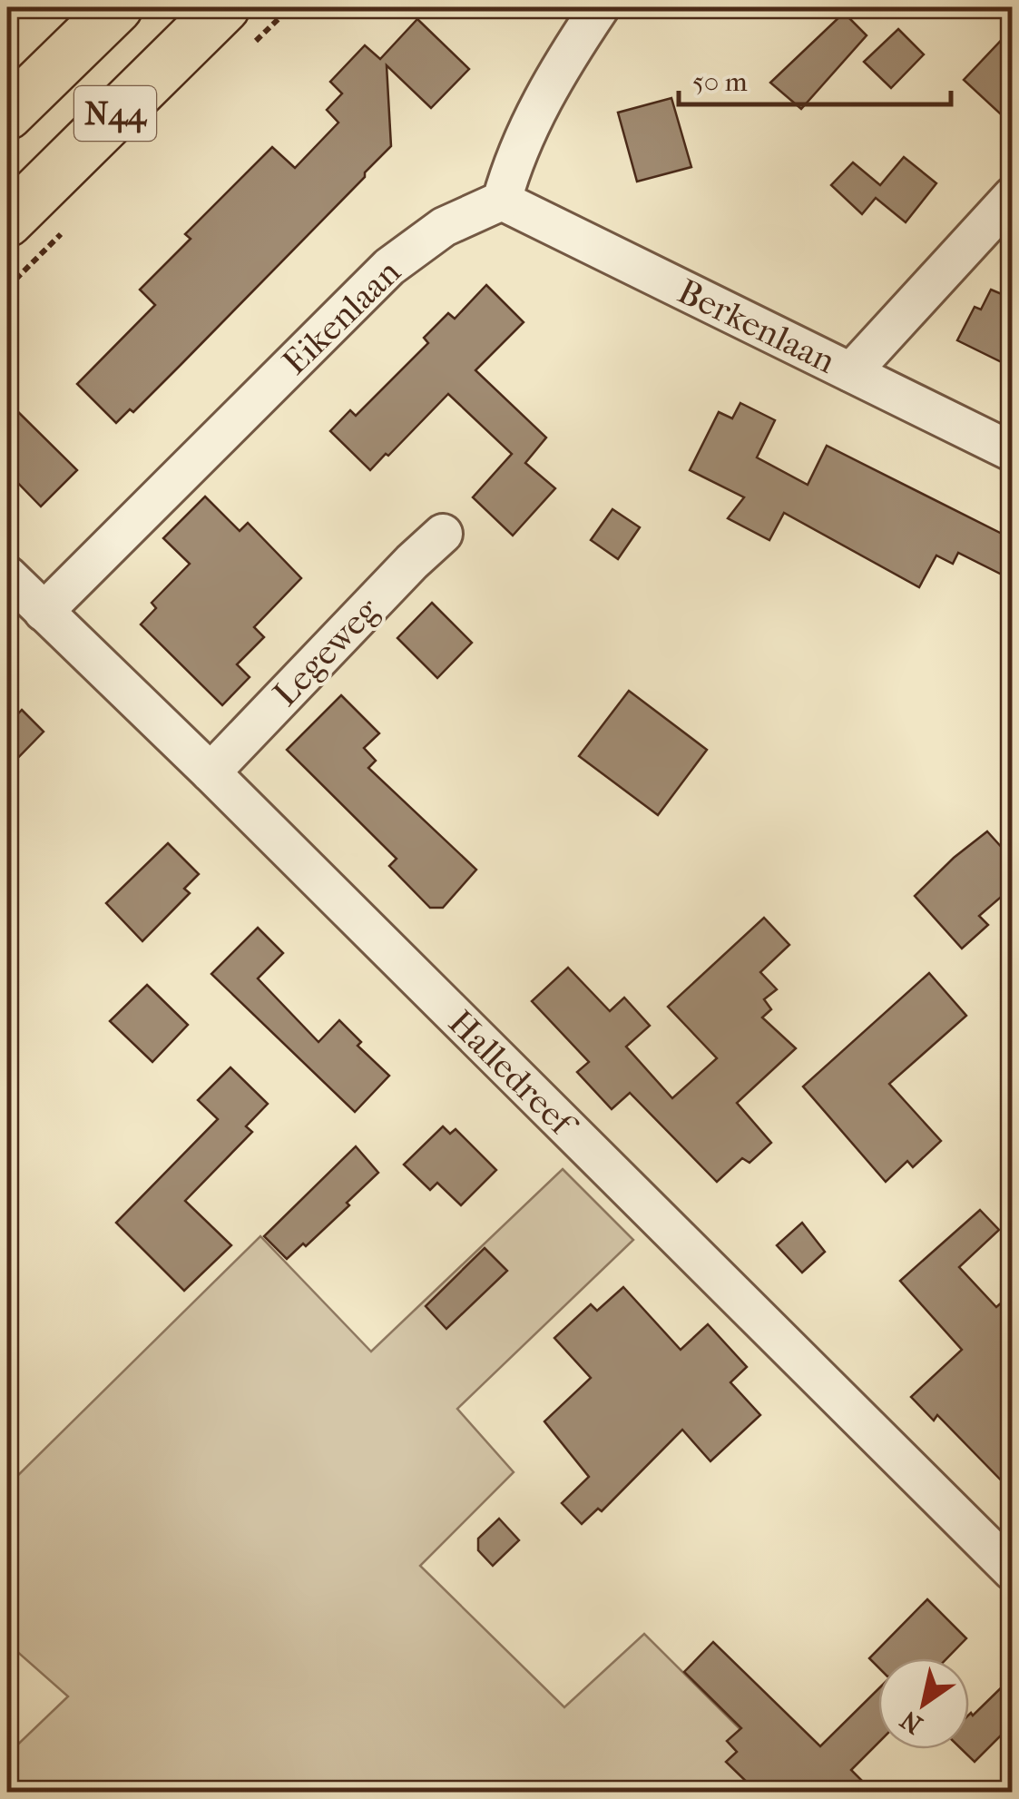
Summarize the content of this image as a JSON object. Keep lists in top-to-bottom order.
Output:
{
  "streets": {
    "highway": ["N44"],
    "street": [
      "Eikenlaan",
      "Berkenlaan",
      "Legeweg",
      "Halledreef"
    ]
  },
  "crossings": [
    ["Eikenlaan", "Berkenlaan"],
    ["Eikenlaan", "Halledreef"],
    ["Legeweg", "Halledreef"]
  ],
  "scale_bar": "50 m",
  "north": "bottom left"
}
